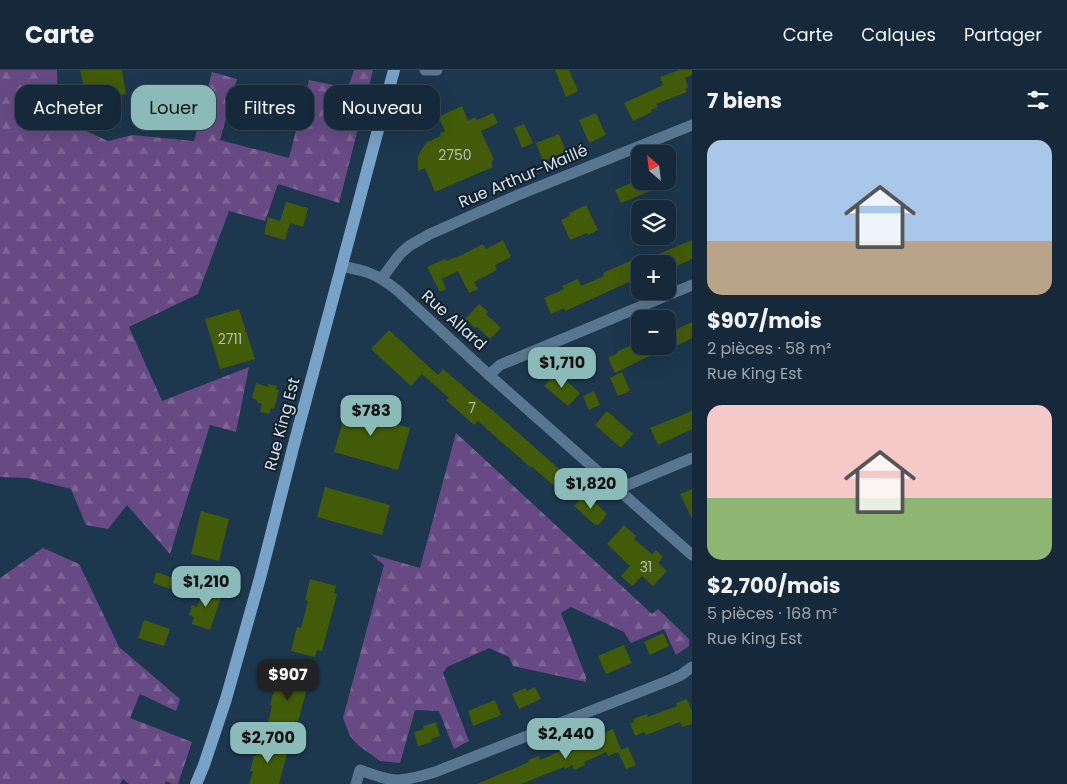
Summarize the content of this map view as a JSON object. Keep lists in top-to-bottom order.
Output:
{
  "streets": {
    "main road": ["Rue King Est"],
    "street": ["Rue Arthur-Maillé", "Rue Allard"]
  },
  "crossings": [
    ["Rue Arthur-Maillé", "Rue Allard"],
    ["Rue Allard", "Rue King Est"]
  ],
  "house_numbers": [
    "2750",
    "2711",
    "7",
    "31"
  ],
  "north": "top left",
  "page": {
    "header": "Carte",
    "nav": ["Carte", "Calques", "Partager"],
    "heading": "7 biens",
    "chip": [
      "Acheter",
      "Louer",
      "Filtres",
      "Nouveau"
    ],
    "list": [
      {
        "name": "$907/mois",
        "note": "2 pièces · 58 m² · Rue King Est"
      },
      {
        "name": "$2,700/mois",
        "note": "5 pièces · 168 m² · Rue King Est"
      }
    ],
    "map_buttons": ["+", "−"],
    "price": [
      "$1,710",
      "$783",
      "$1,820",
      "$1,210",
      "$907",
      "$2,440",
      "$2,700"
    ]
  }
}
